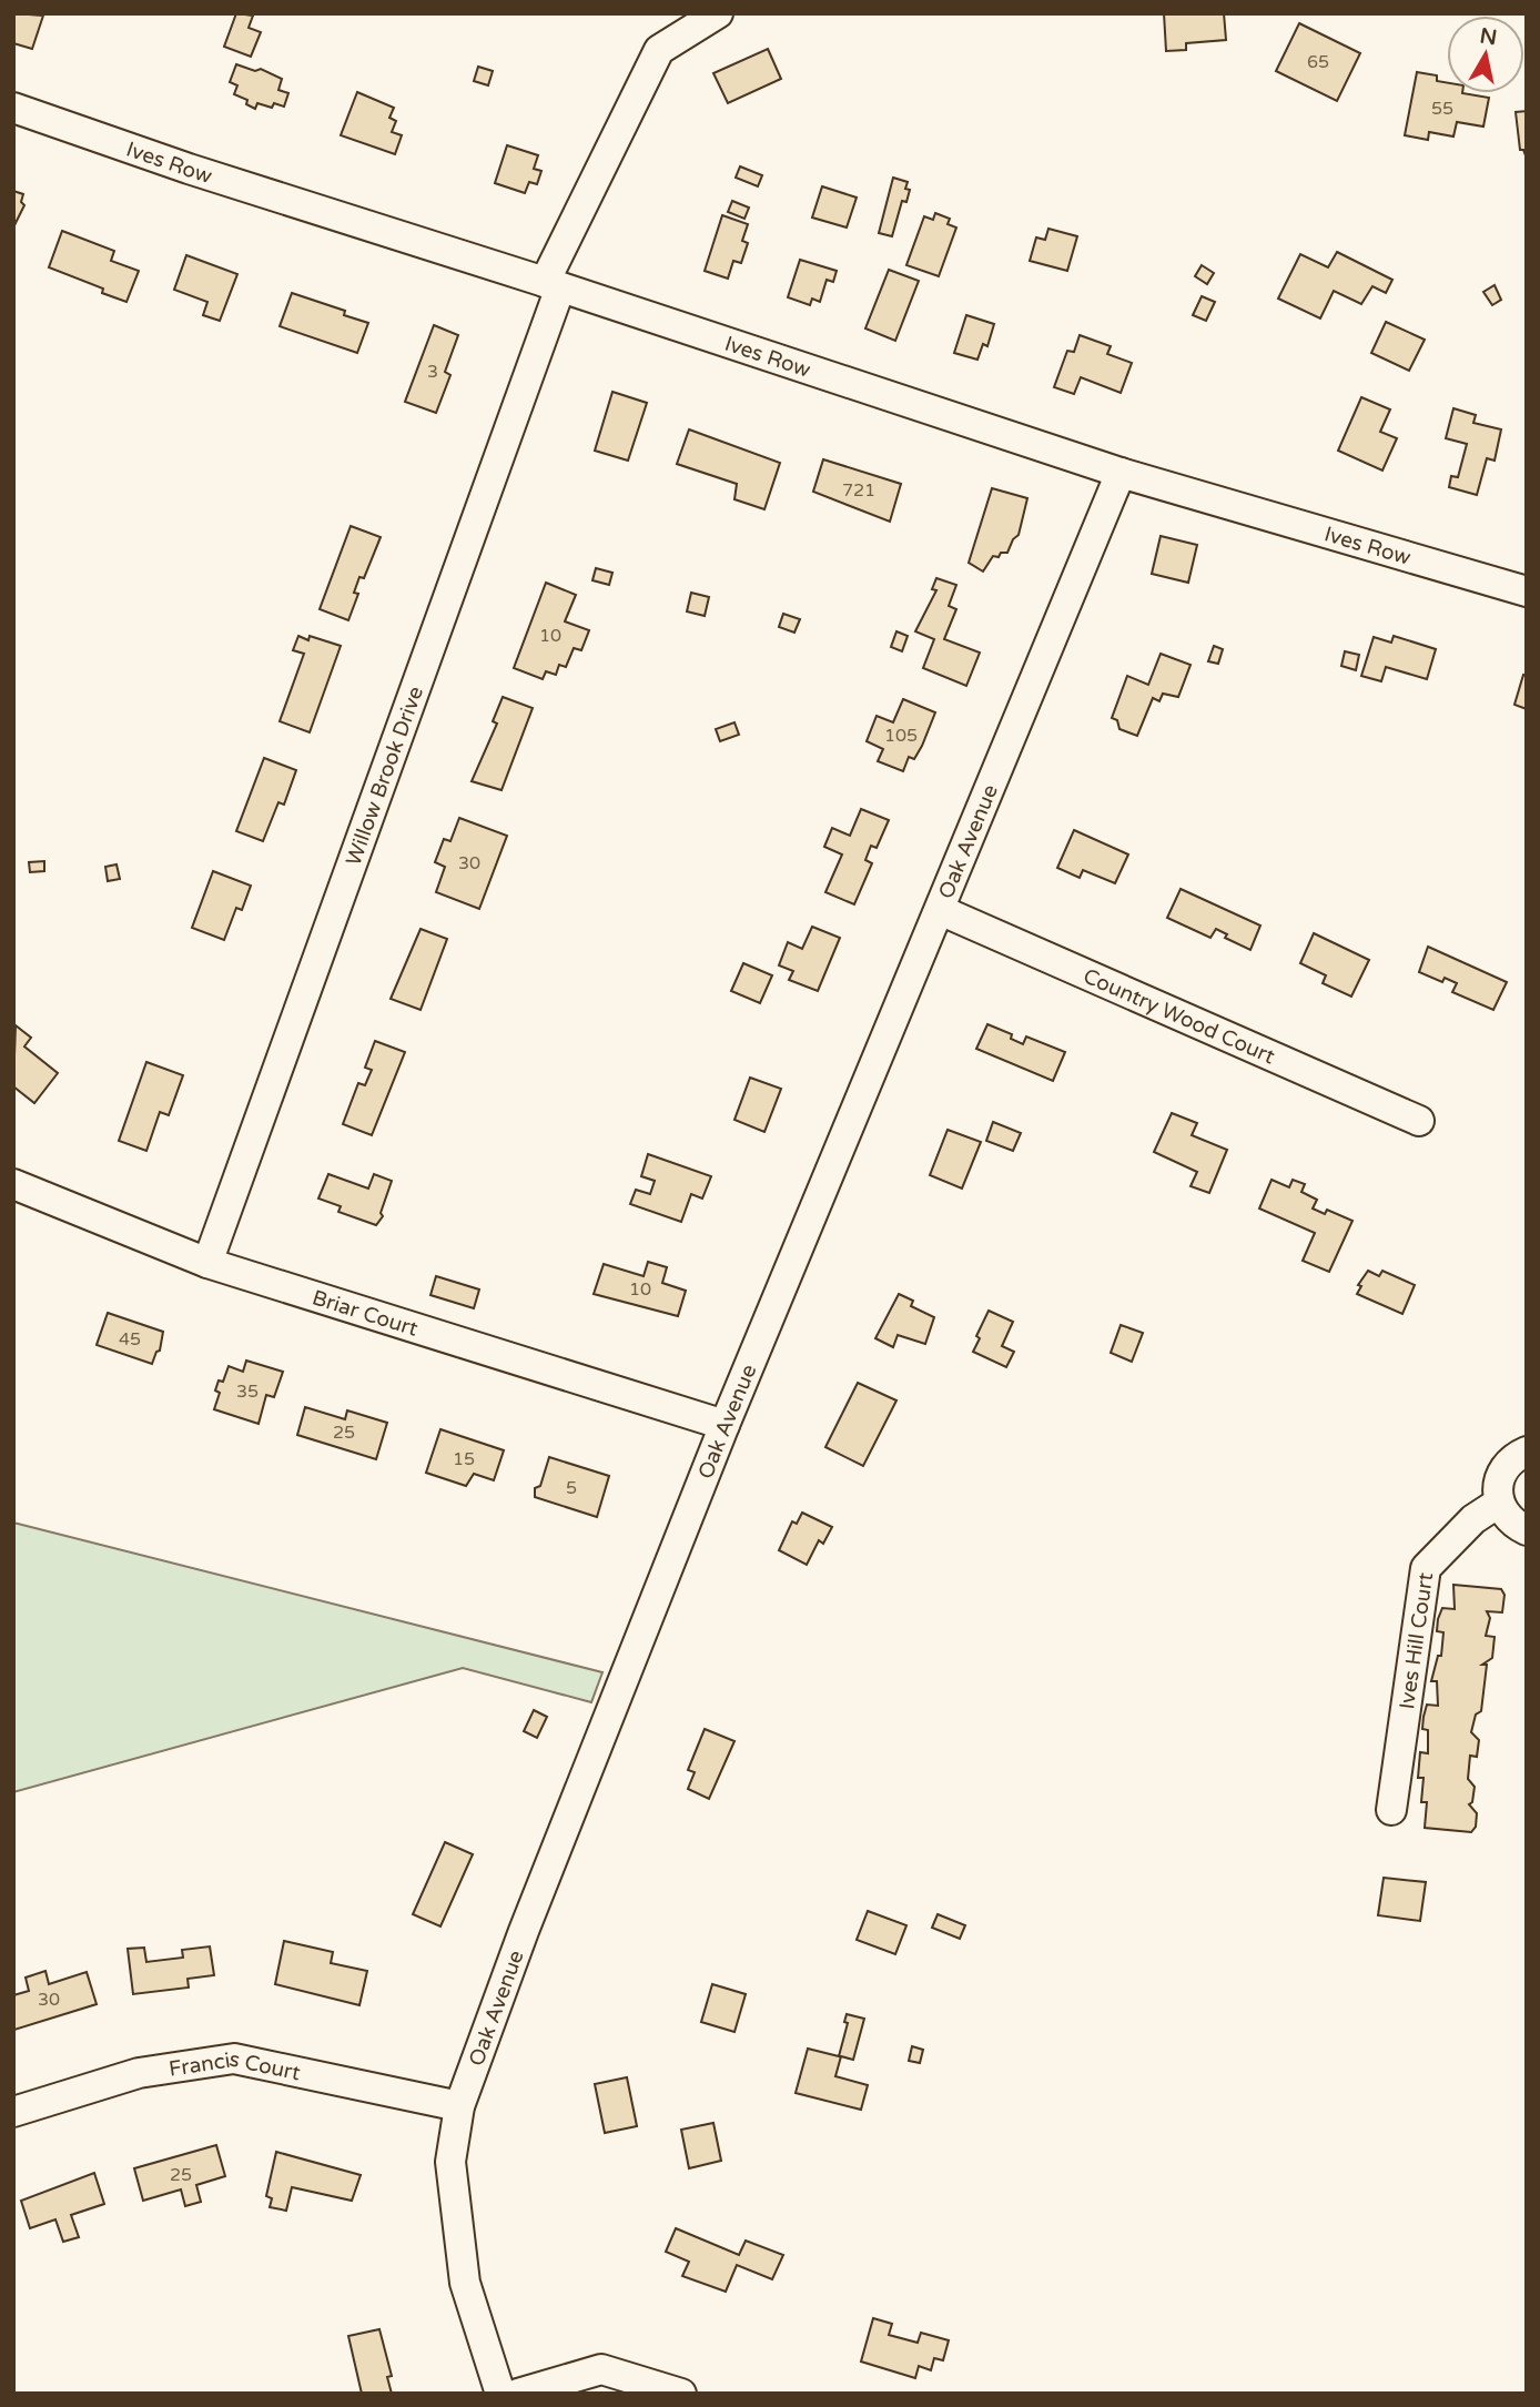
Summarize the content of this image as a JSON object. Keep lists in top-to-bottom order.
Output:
{
  "streets": {
    "street": [
      "Ives Row",
      "Willow Brook Drive",
      "Oak Avenue",
      "Country Wood Court",
      "Briar Court",
      "Ives Hill Court",
      "Francis Court"
    ]
  },
  "crossings": [
    ["Ives Row", "Willow Brook Drive"],
    ["Ives Row", "Oak Avenue"],
    ["Willow Brook Drive", "Briar Court"],
    ["Oak Avenue", "Country Wood Court"],
    ["Oak Avenue", "Briar Court"],
    ["Oak Avenue", "Francis Court"]
  ],
  "house_numbers": [
    "65",
    "55",
    "3",
    "721",
    "10",
    "105",
    "30",
    "10",
    "45",
    "35",
    "25",
    "15",
    "5",
    "30",
    "25"
  ],
  "north": "top"
}
